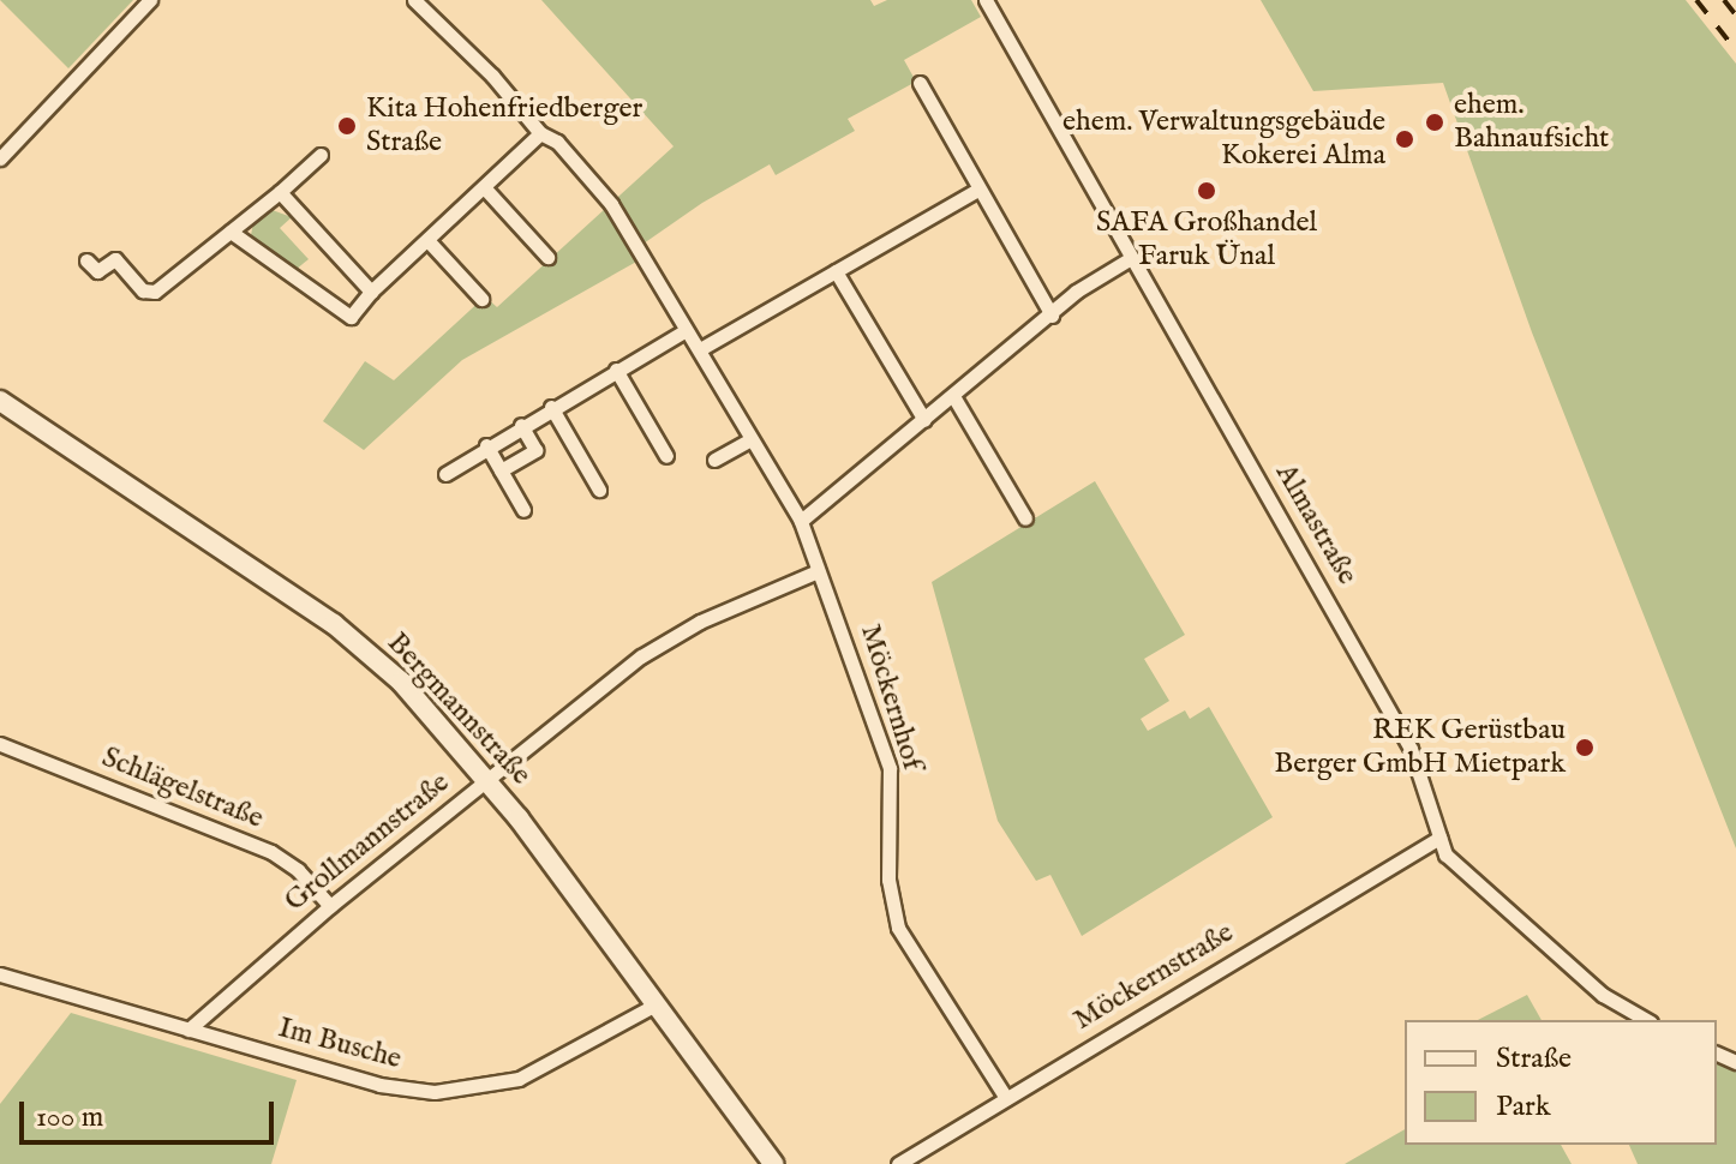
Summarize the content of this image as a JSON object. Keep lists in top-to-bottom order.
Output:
{
  "streets": {
    "street": [
      "Almastraße",
      "Möckernhof",
      "Bergmannstraße",
      "Schlägelstraße",
      "Grollmannstraße",
      "Möckernstraße",
      "Im Busche"
    ]
  },
  "crossings": [
    ["Almastraße", "Möckernstraße"],
    ["Möckernhof", "Grollmannstraße"],
    ["Möckernhof", "Möckernstraße"],
    ["Bergmannstraße", "Grollmannstraße"],
    ["Bergmannstraße", "Im Busche"],
    ["Schlägelstraße", "Grollmannstraße"],
    ["Grollmannstraße", "Im Busche"]
  ],
  "places": [
    "ehem. Bahnaufsicht",
    "Kita Hohenfriedberger Straße",
    "ehem. Verwaltungsgebäude Kokerei Alma",
    "SAFA Großhandel Faruk Ünal",
    "REK Gerüstbau Berger GmbH Mietpark"
  ],
  "legend": ["Straße", "Park"],
  "scale_bar": "100 m"
}
